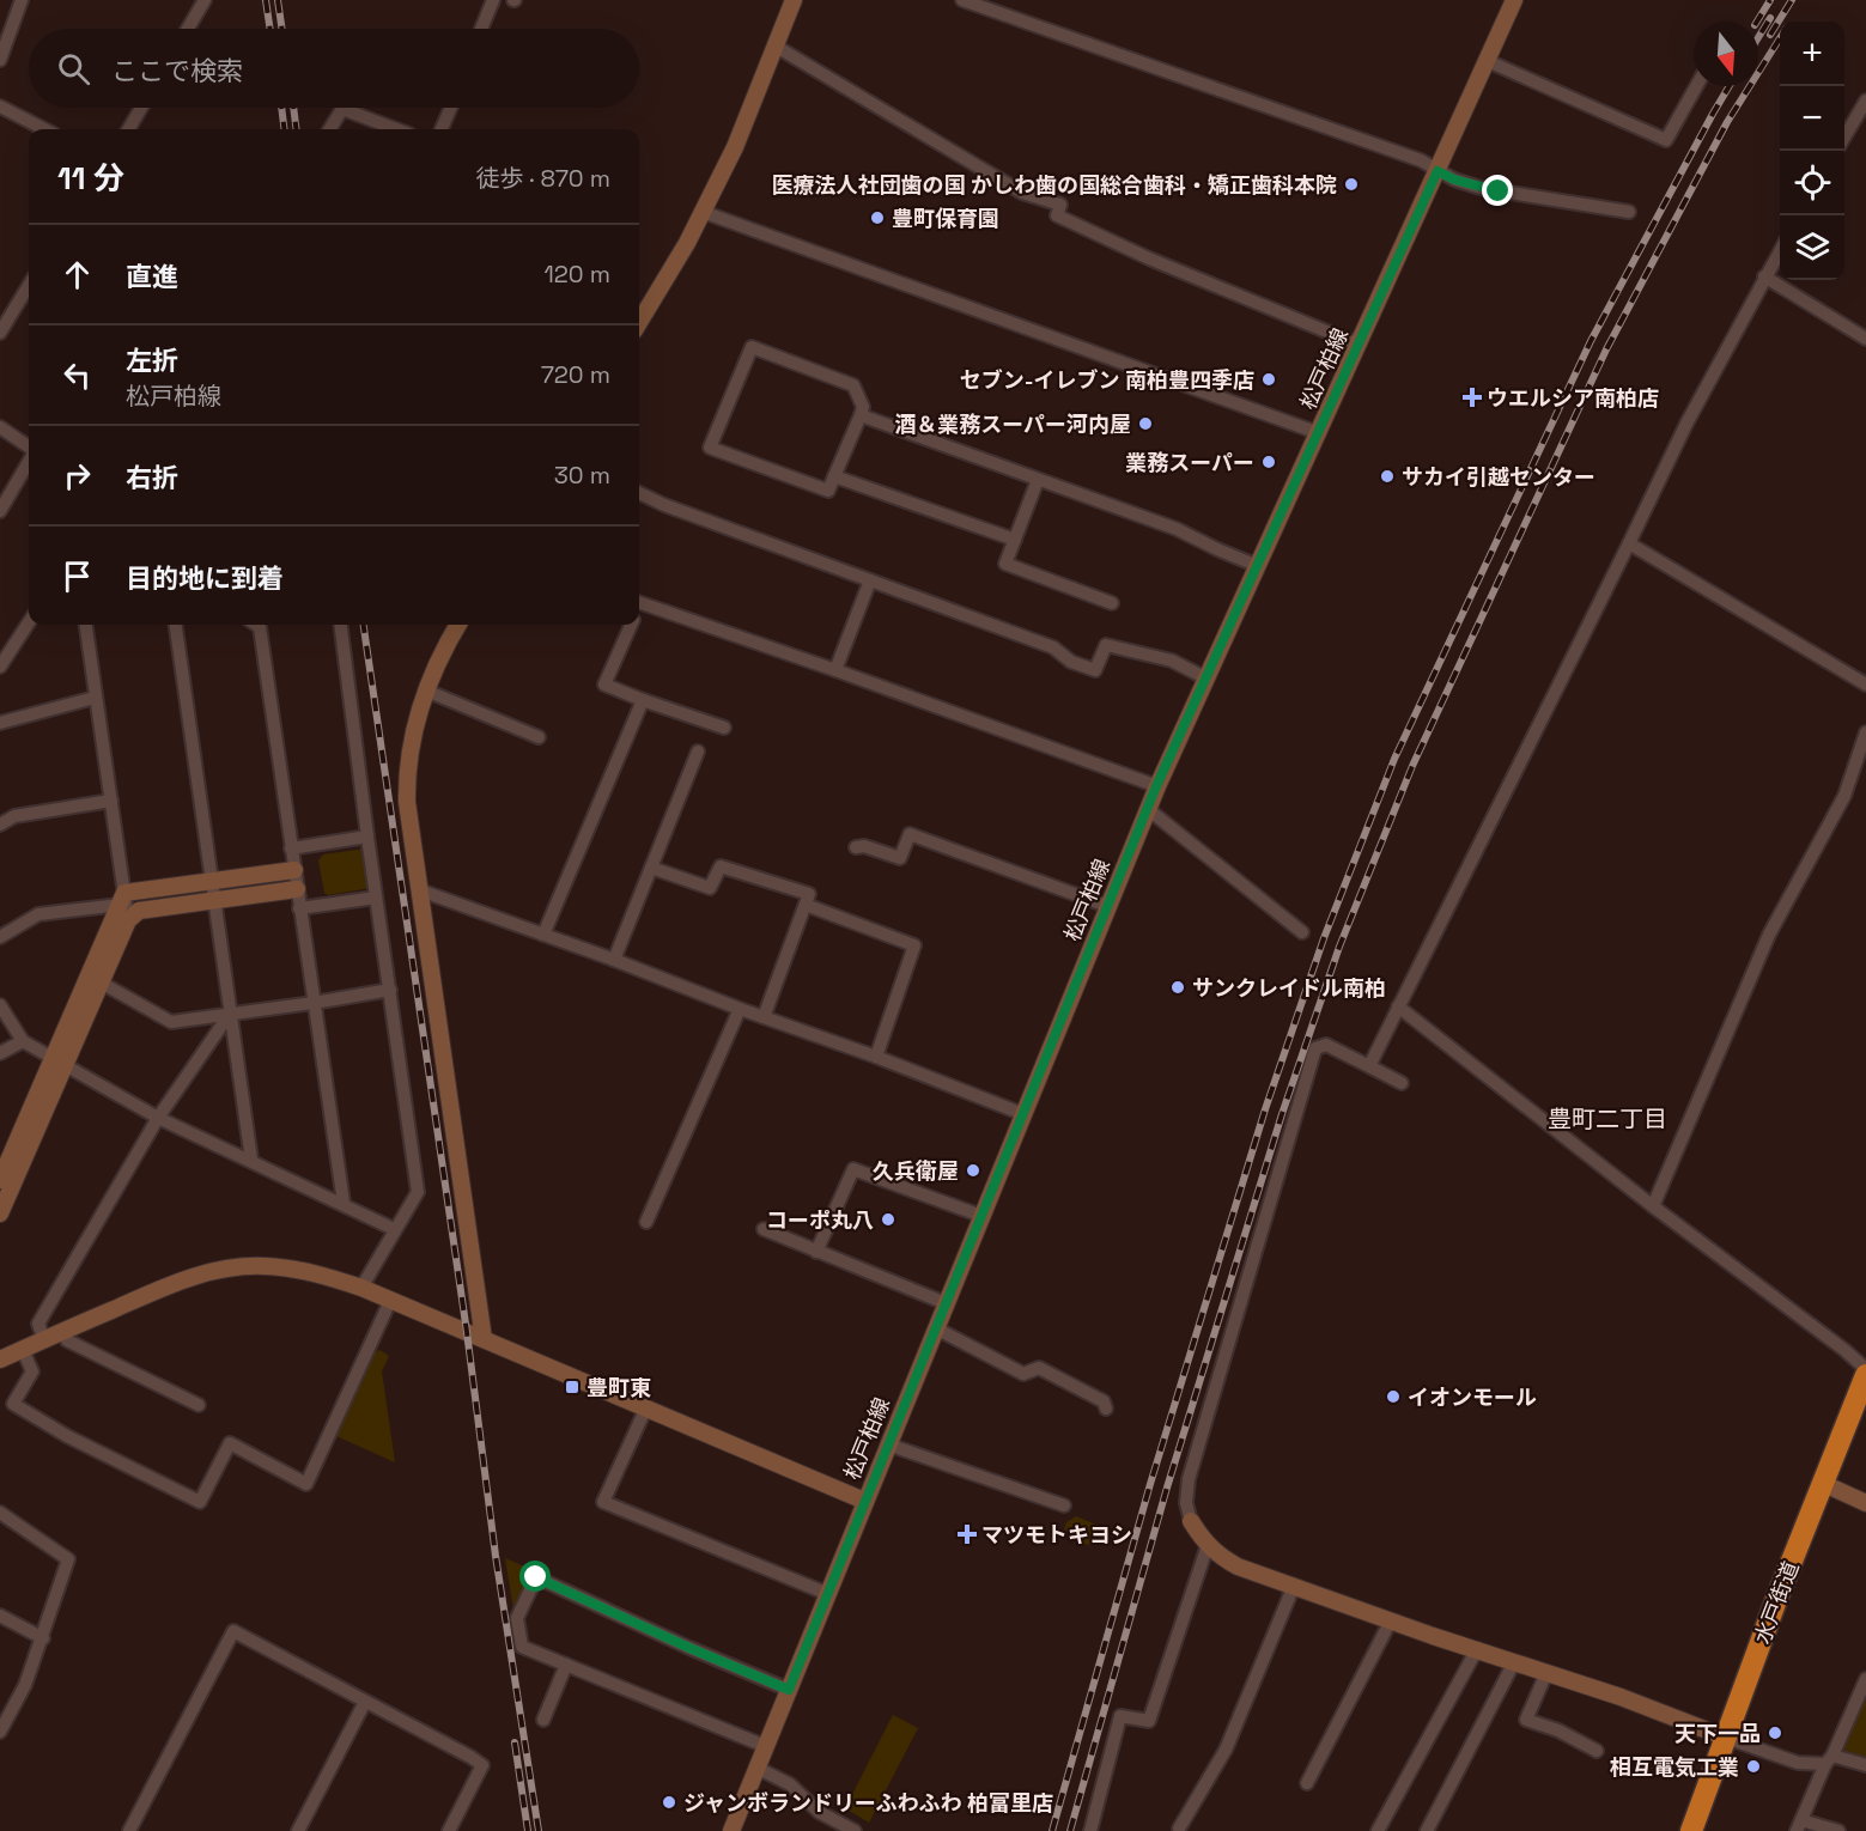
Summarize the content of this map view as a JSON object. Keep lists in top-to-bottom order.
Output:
{
  "streets": {
    "highway": ["水戸街道"],
    "street": ["松戸柏線"]
  },
  "districts": ["豊町二丁目"],
  "places": {
    "other": [
      "医療法人社団歯の国 かしわ歯の国総合歯科・矯正歯科本院",
      "豊町保育園",
      "セブン-イレブン 南柏豊四季店",
      "酒＆業務スーパー河内屋",
      "業務スーパー",
      "サカイ引越センター",
      "サンクレイドル南柏",
      "久兵衛屋",
      "コーポ丸八",
      "イオンモール",
      "天下一品",
      "相互電気工業",
      "ジャンボランドリーふわふわ 柏富里店"
    ],
    "health": ["ウエルシア南柏店", "マツモトキヨシ"],
    "transit": ["豊町東"]
  },
  "north": "bottom",
  "page": {
    "map_buttons": ["+", "−"],
    "search": "ここで検索",
    "heading": ["11 分", "徒歩 · 870 m"],
    "list": [
      ["直進", "120 m"],
      ["左折", "松戸柏線", "720 m"],
      ["右折", "30 m"],
      "目的地に到着"
    ]
  }
}
